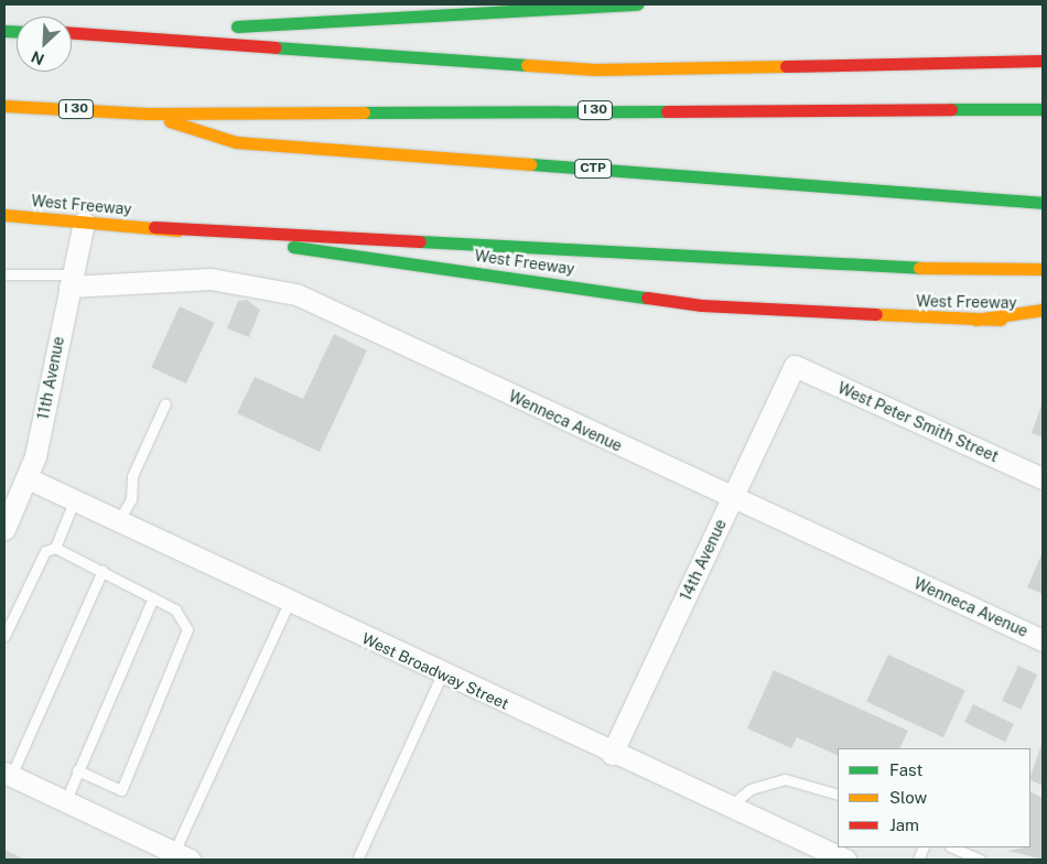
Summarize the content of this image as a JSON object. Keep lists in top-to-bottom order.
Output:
{
  "streets": {
    "main road": ["I 30", "CTP", "West Freeway"],
    "street": [
      "11th Avenue",
      "Wenneca Avenue",
      "West Peter Smith Street",
      "14th Avenue",
      "West Broadway Street"
    ]
  },
  "crossings": [
    ["I 30", "CTP"],
    ["West Freeway", "11th Avenue"],
    ["11th Avenue", "Wenneca Avenue"],
    ["11th Avenue", "West Broadway Street"],
    ["Wenneca Avenue", "14th Avenue"],
    ["West Peter Smith Street", "14th Avenue"],
    ["14th Avenue", "West Broadway Street"]
  ],
  "legend": ["Fast", "Slow", "Jam"],
  "north": "bottom left"
}
